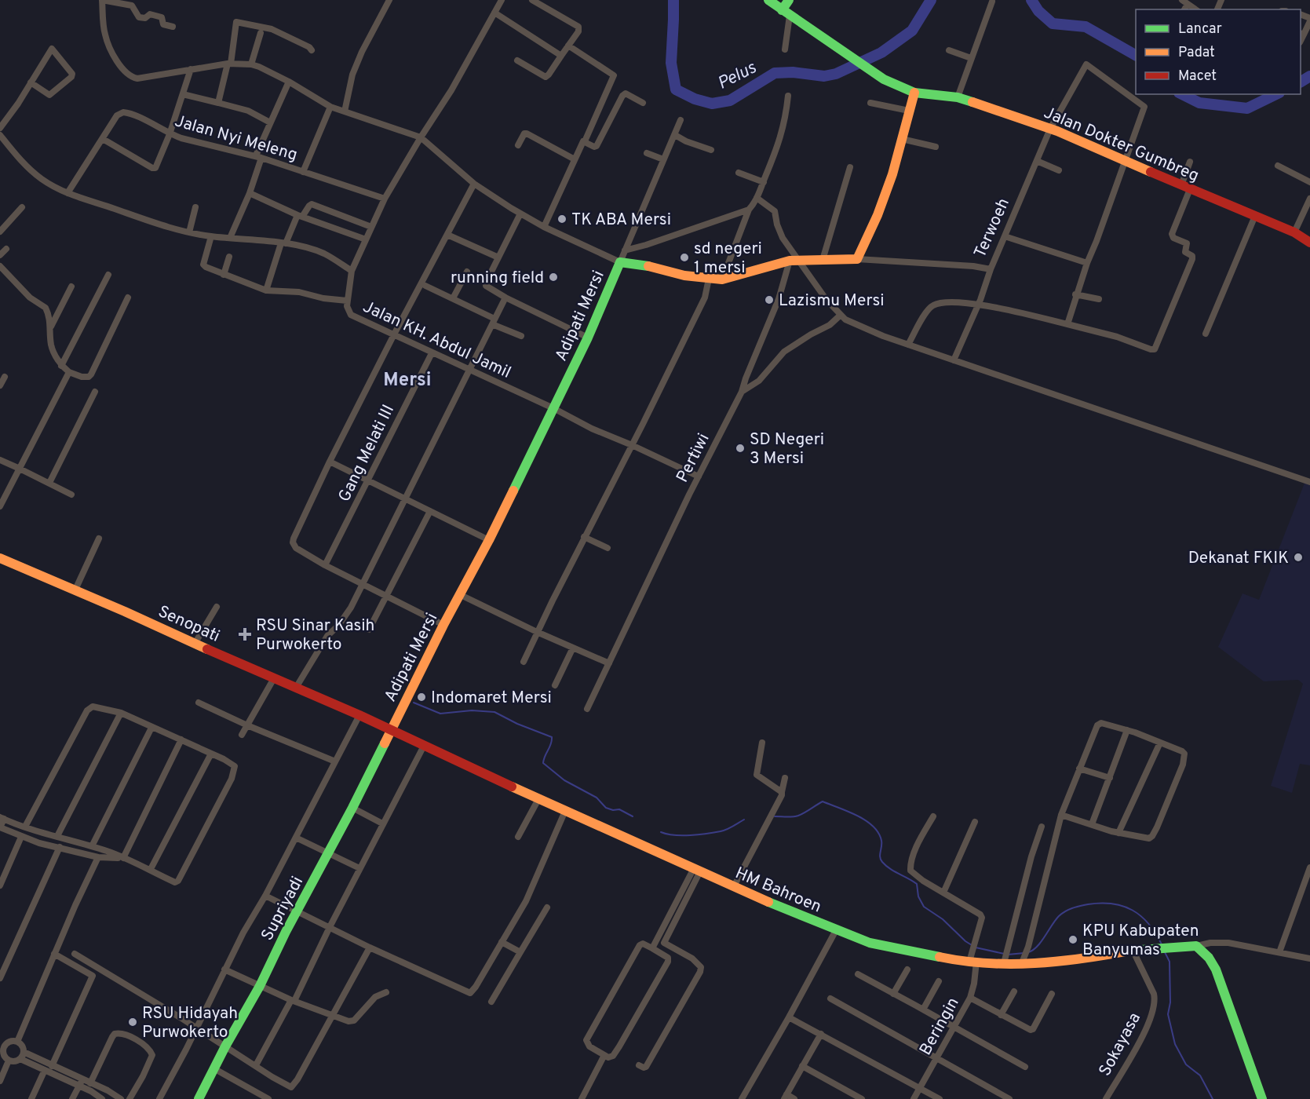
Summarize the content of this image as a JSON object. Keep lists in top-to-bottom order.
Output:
{
  "streets": {
    "street": [
      "Jalan Nyi Meleng",
      "Jalan Dokter Gumbreg",
      "Terwoeh",
      "Adipati Mersi",
      "Jalan KH. Abdul Jamil",
      "Gang Melati III",
      "Pertiwi",
      "Senopati",
      "HM Bahroen",
      "Supriyadi",
      "Beringin",
      "Sokayasa"
    ]
  },
  "crossings": [
    ["Jalan Nyi Meleng", "Jalan KH. Abdul Jamil"],
    ["Jalan Dokter Gumbreg", "Terwoeh"],
    ["Terwoeh", "Adipati Mersi"],
    ["Adipati Mersi", "Jalan KH. Abdul Jamil"],
    ["Adipati Mersi", "Pertiwi"],
    ["Adipati Mersi", "Senopati"],
    ["Adipati Mersi", "HM Bahroen"],
    ["Adipati Mersi", "Supriyadi"],
    ["Jalan KH. Abdul Jamil", "Gang Melati III"],
    ["Jalan KH. Abdul Jamil", "Pertiwi"],
    ["Senopati", "HM Bahroen"],
    ["Senopati", "Supriyadi"],
    ["HM Bahroen", "Supriyadi"],
    ["HM Bahroen", "Beringin"],
    ["HM Bahroen", "Sokayasa"]
  ],
  "districts": ["Mersi"],
  "water": ["Pelus"],
  "places": {
    "other": [
      "TK ABA Mersi",
      "sd negeri 1 mersi",
      "running field",
      "Lazismu Mersi",
      "SD Negeri 3 Mersi",
      "Dekanat FKIK",
      "Indomaret Mersi",
      "KPU Kabupaten Banyumas",
      "RSU Hidayah Purwokerto"
    ],
    "health": ["RSU Sinar Kasih Purwokerto"]
  },
  "legend": ["Lancar", "Padat", "Macet"]
}
